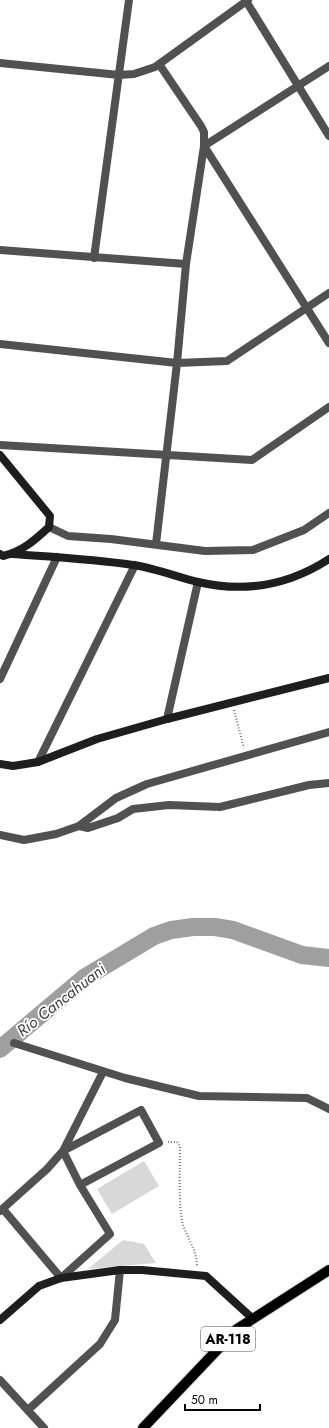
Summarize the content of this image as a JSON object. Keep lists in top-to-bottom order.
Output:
{
  "streets": {
    "main road": ["AR-118"]
  },
  "water": ["Río Cancahuani"],
  "scale_bar": "50 m"
}
